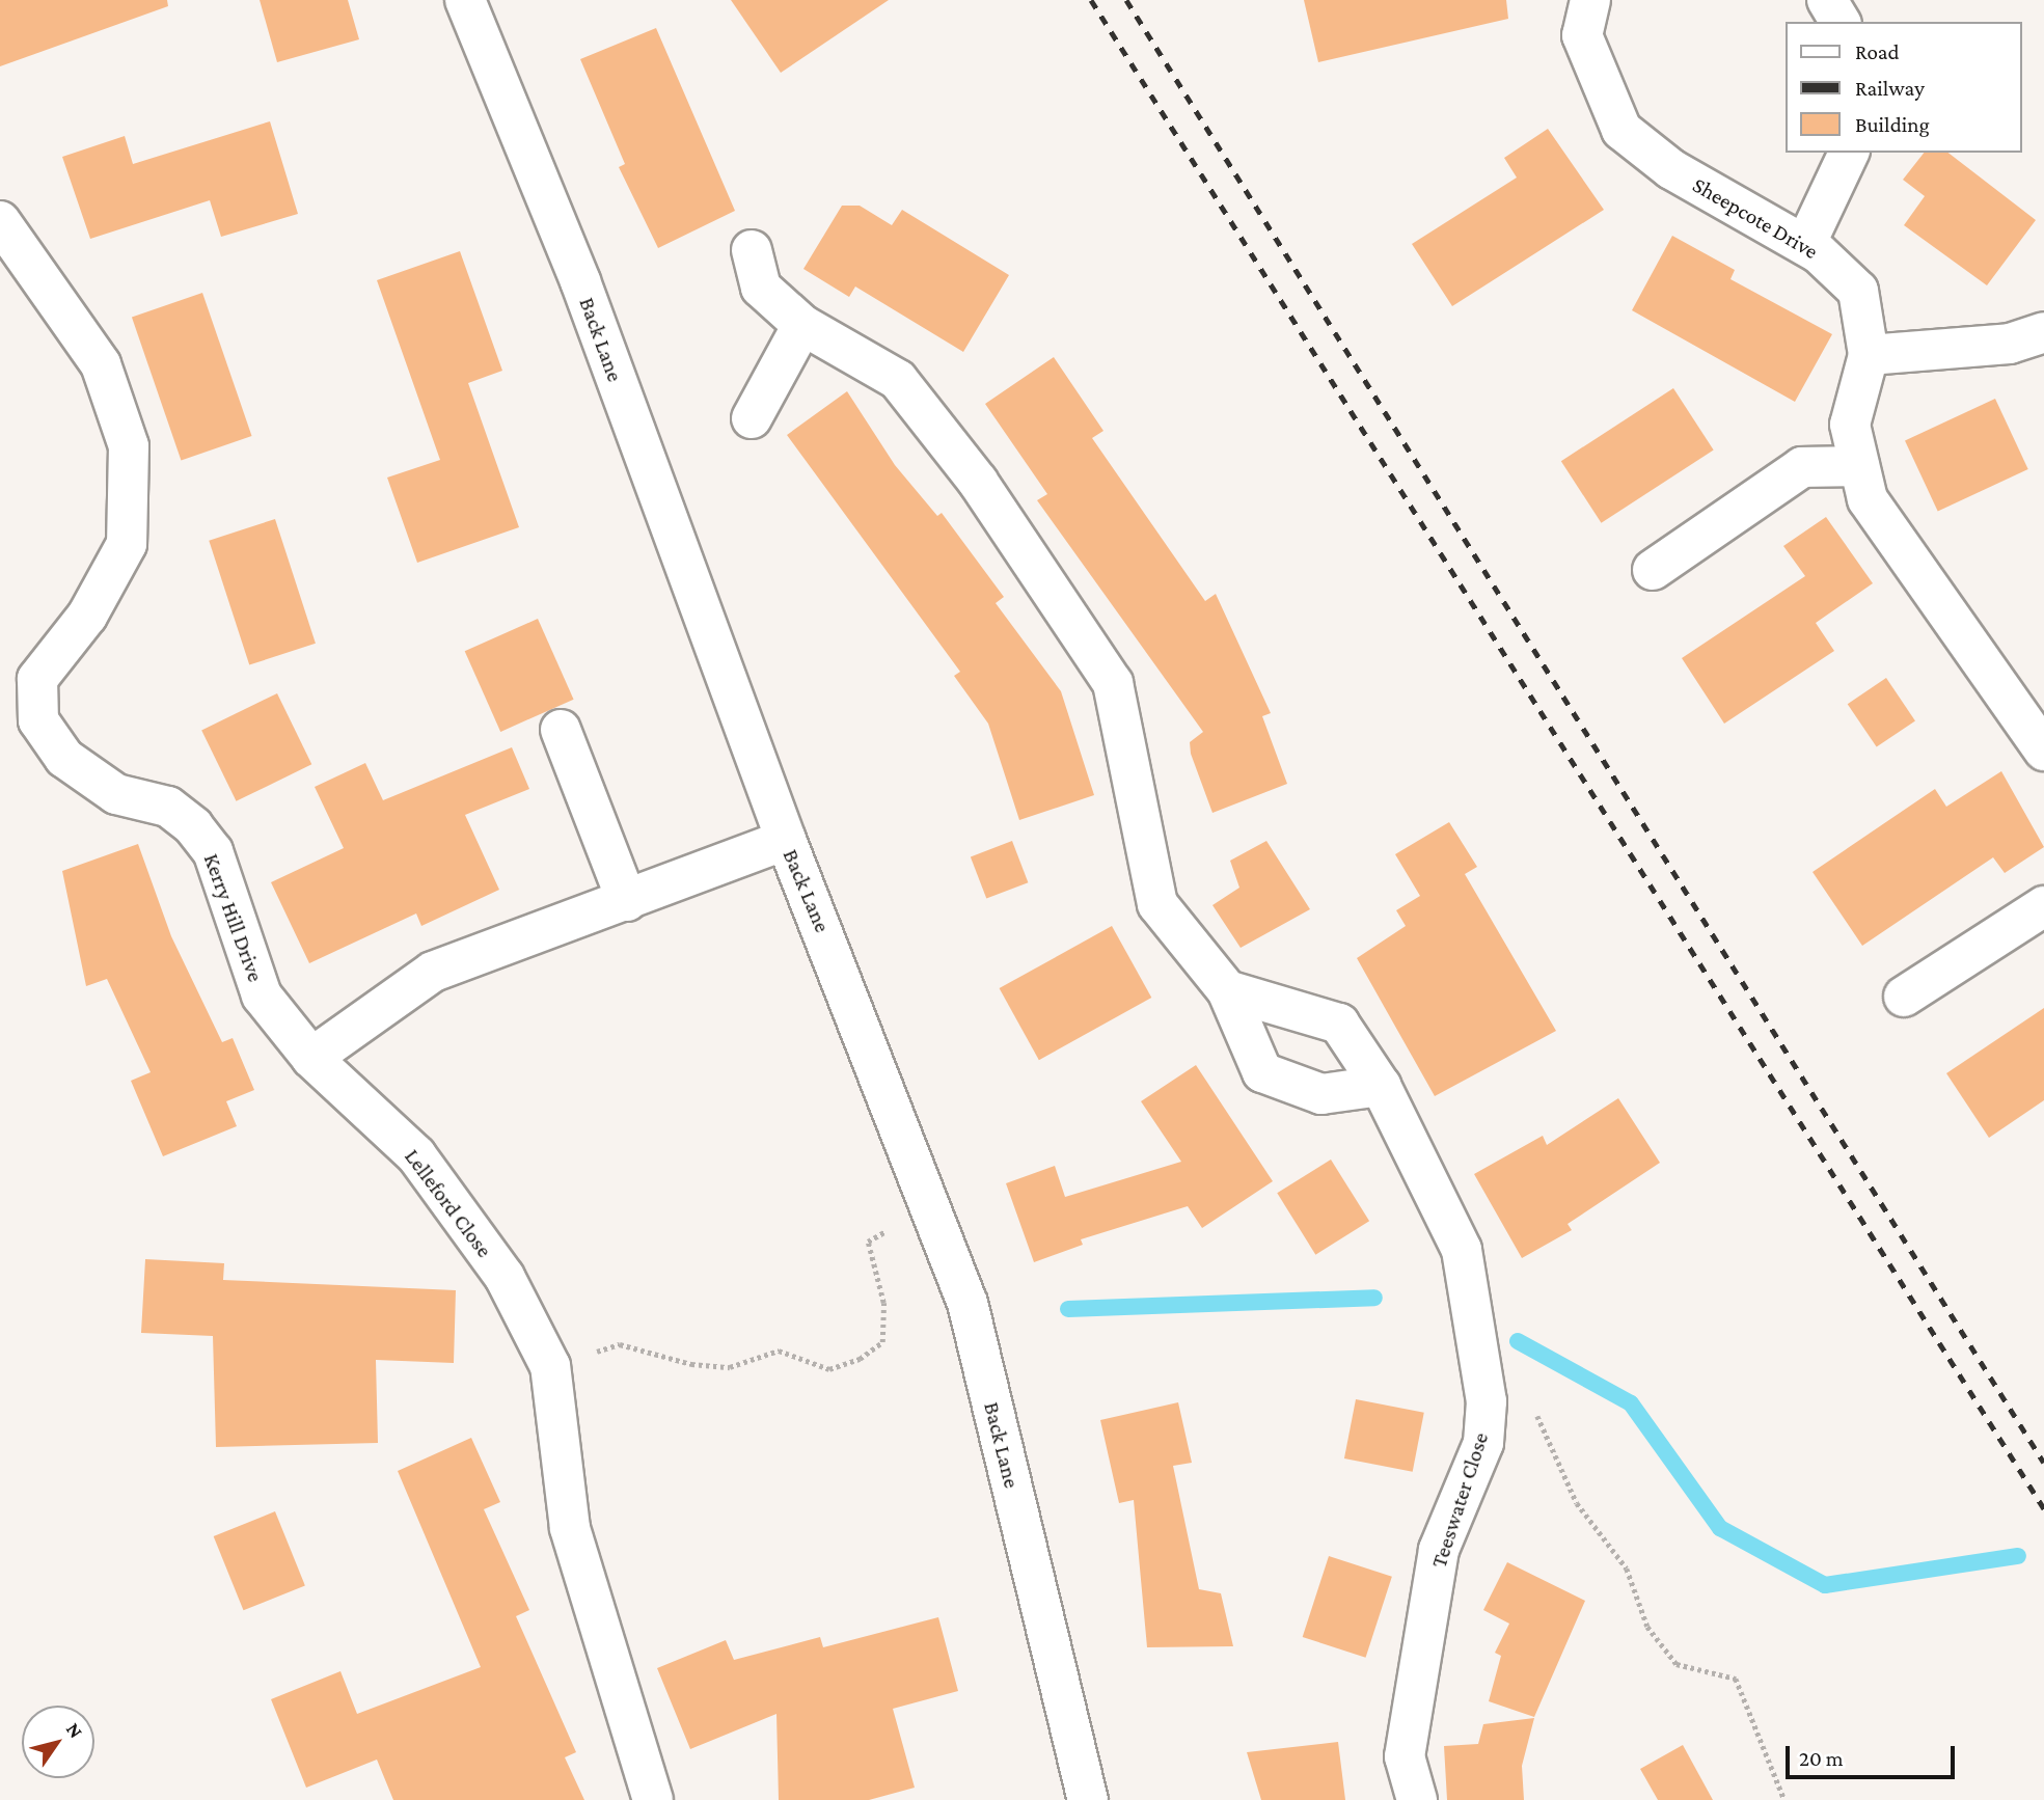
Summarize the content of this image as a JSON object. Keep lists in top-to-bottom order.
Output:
{
  "streets": {
    "street": [
      "Sheepcote Drive",
      "Back Lane",
      "Kerry Hill Drive",
      "Lelleford Close",
      "Teeswater Close"
    ]
  },
  "crossings": [
    ["Kerry Hill Drive", "Lelleford Close"]
  ],
  "legend": ["Road", "Railway", "Building"],
  "scale_bar": "20 m",
  "north": "top right"
}
